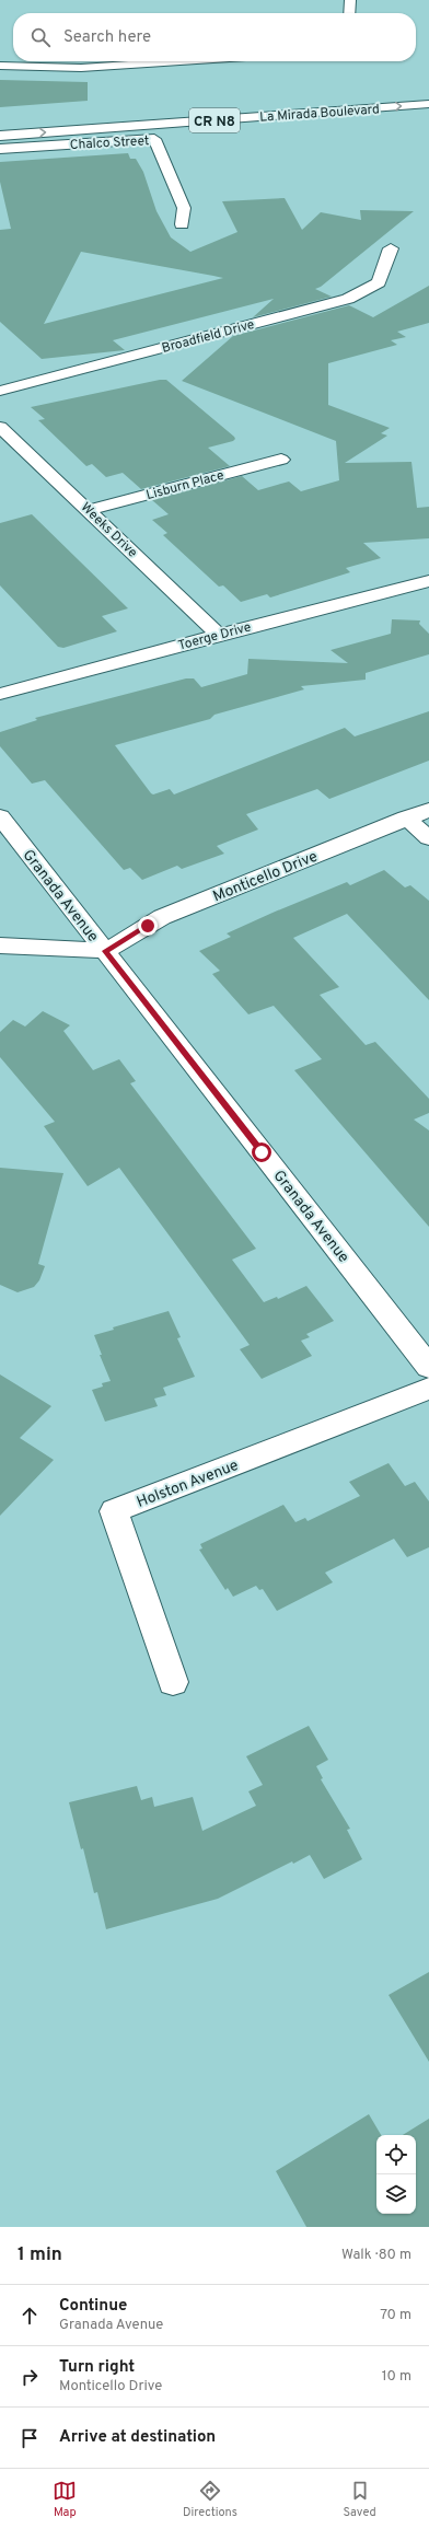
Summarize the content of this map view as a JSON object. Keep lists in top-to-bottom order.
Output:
{
  "streets": {
    "street": [
      "La Mirada Boulevard",
      "CR N8",
      "Chalco Street",
      "Broadfield Drive",
      "Lisburn Place",
      "Weeks Drive",
      "Toerge Drive",
      "Monticello Drive",
      "Granada Avenue",
      "Holston Avenue"
    ]
  },
  "crossings": [
    ["Lisburn Place", "Weeks Drive"],
    ["Weeks Drive", "Toerge Drive"],
    ["Monticello Drive", "Granada Avenue"]
  ],
  "page": {
    "search": "Search here",
    "heading": ["1 min", "Walk · 80 m"],
    "list": [
      ["Continue", "Granada Avenue", "70 m"],
      ["Turn right", "Monticello Drive", "10 m"],
      "Arrive at destination"
    ],
    "nav": ["Map", "Directions", "Saved"]
  }
}
